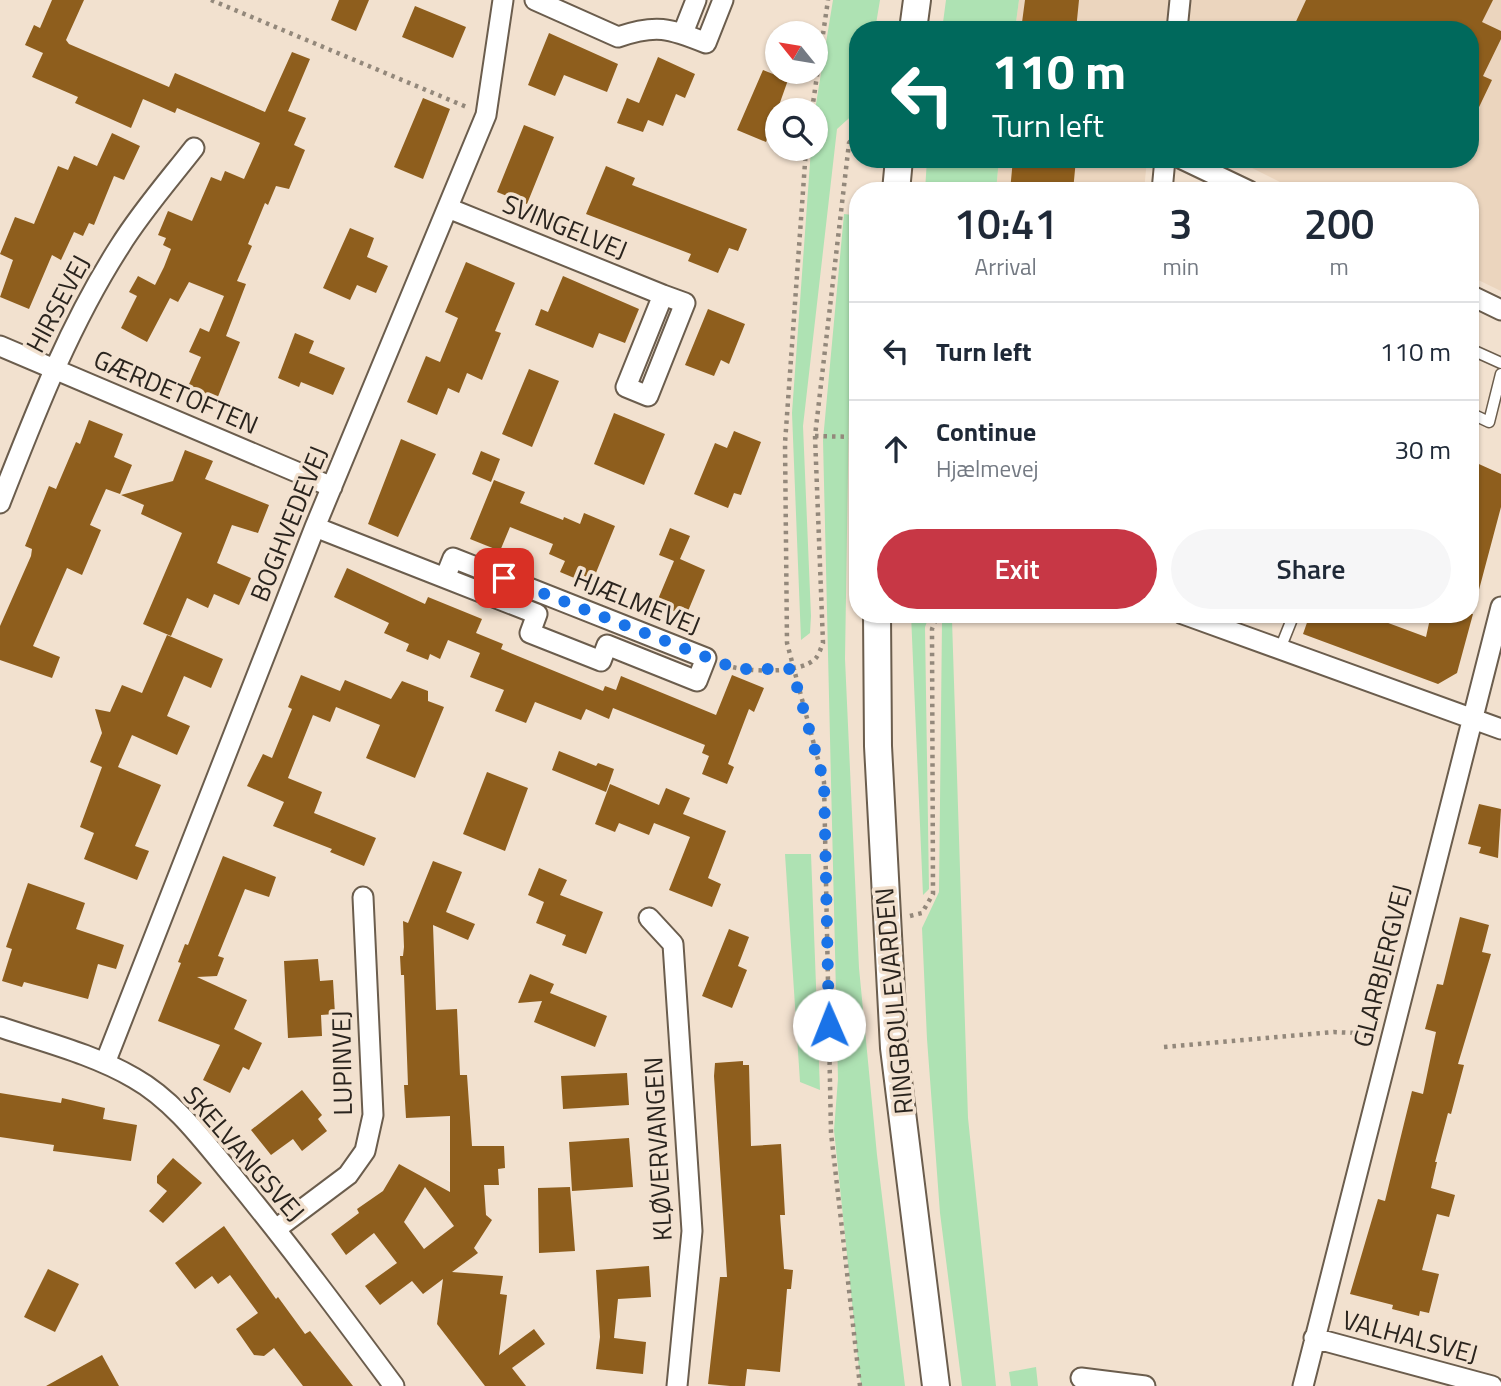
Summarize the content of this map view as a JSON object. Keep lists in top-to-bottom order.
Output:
{
  "streets": {
    "main road": ["RINGBOULEVARDEN"],
    "street": [
      "SVINGELVEJ",
      "HIRSEVEJ",
      "GÆRDETOFTEN",
      "BOGHVEDEVEJ",
      "HJÆLMEVEJ",
      "GLARBJERGVEJ",
      "LUPINVEJ",
      "KLØVERVANGEN",
      "SKELVANGSVEJ",
      "VALHALSVEJ"
    ]
  },
  "crossings": [
    ["SVINGELVEJ", "BOGHVEDEVEJ"],
    ["HIRSEVEJ", "GÆRDETOFTEN"],
    ["GÆRDETOFTEN", "BOGHVEDEVEJ"],
    ["BOGHVEDEVEJ", "HJÆLMEVEJ"],
    ["BOGHVEDEVEJ", "SKELVANGSVEJ"],
    ["GLARBJERGVEJ", "VALHALSVEJ"],
    ["LUPINVEJ", "SKELVANGSVEJ"]
  ],
  "north": "top left",
  "page": {
    "turn": ["110 m", "Turn left"],
    "eta": [
      "10:41",
      "Arrival",
      "3",
      "min",
      "200",
      "m"
    ],
    "list": [
      {
        "name": "Turn left",
        "value": "110 m"
      },
      {
        "name": "Continue",
        "note": "Hjælmevej",
        "value": "30 m"
      }
    ],
    "buttons": ["Exit", "Share"]
  }
}
